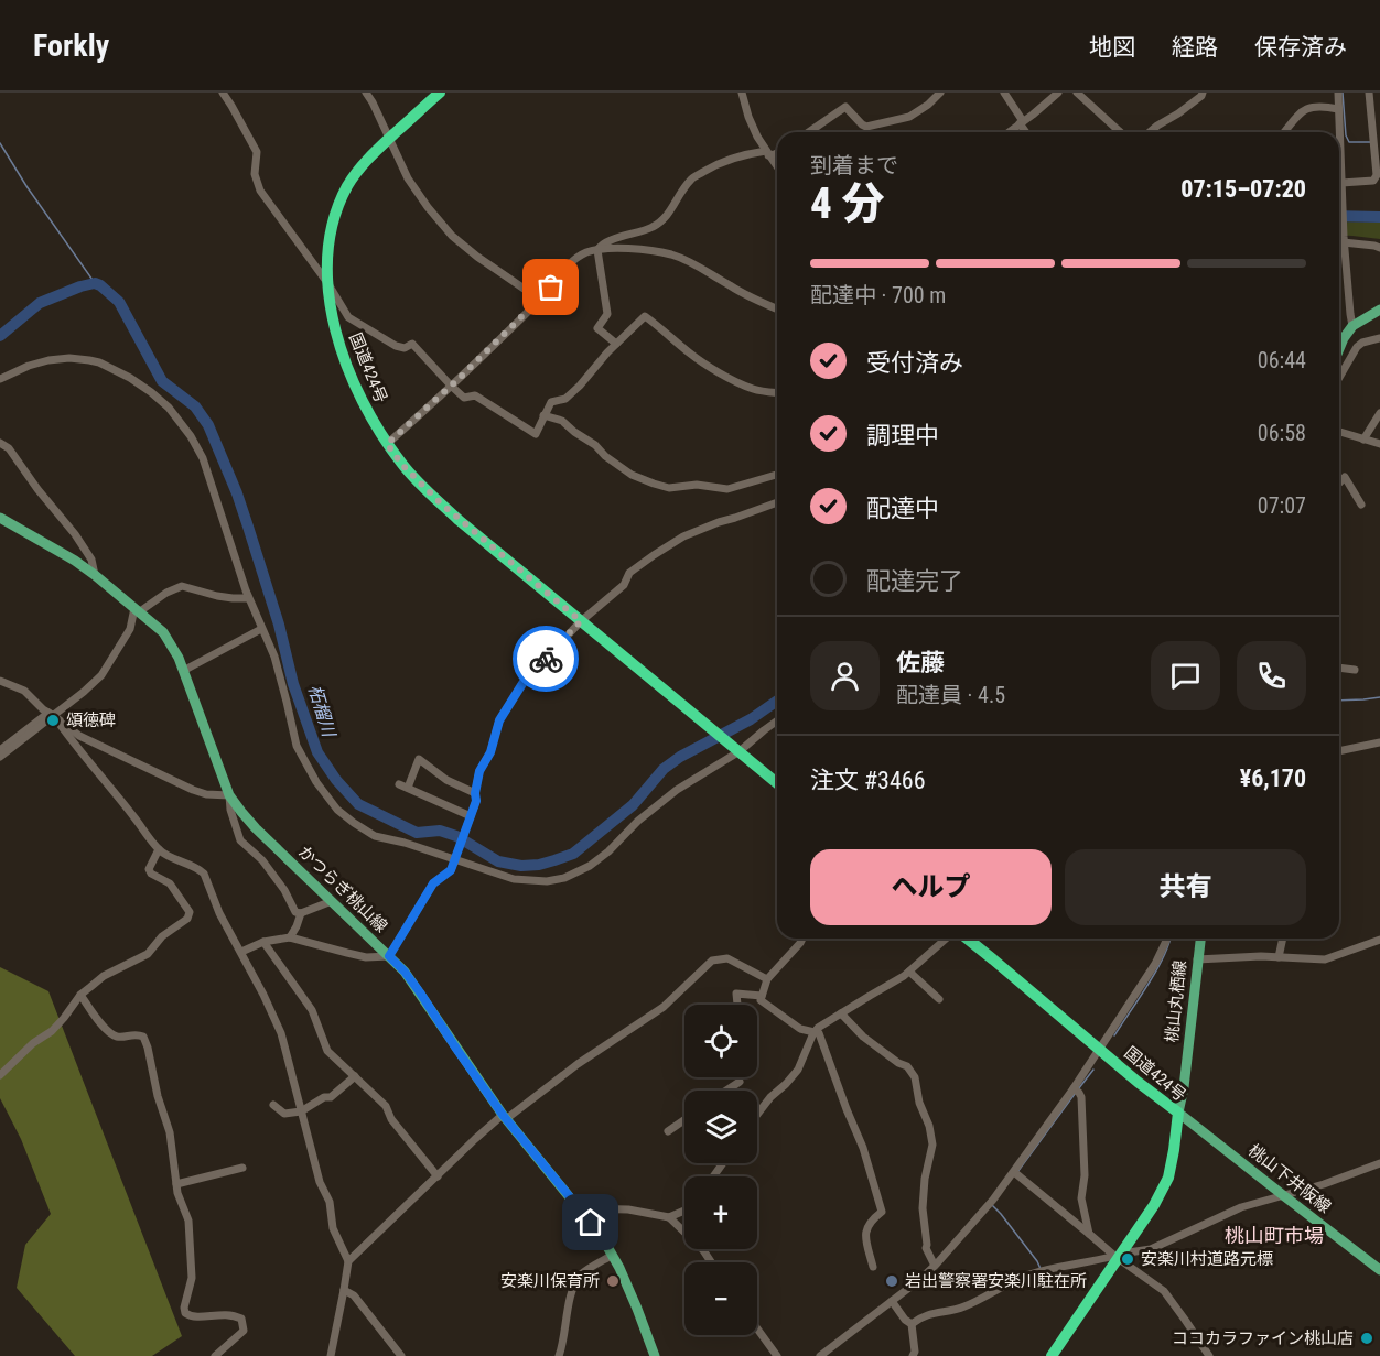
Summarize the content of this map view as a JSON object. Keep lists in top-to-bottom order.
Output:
{
  "streets": {
    "highway": ["国道424号"],
    "main road": ["かつらぎ桃山線", "桃山丸栖線", "桃山下井阪線"]
  },
  "crossings": [
    ["国道424号", "桃山丸栖線"],
    ["国道424号", "桃山下井阪線"],
    ["桃山丸栖線", "桃山下井阪線"]
  ],
  "districts": ["桃山町市場"],
  "water": ["柘榴川"],
  "places": [
    "頌徳碑",
    "安楽川村道路元標",
    "安楽川保育所",
    "岩出警察署安楽川駐在所",
    "ココカラファイン桃山店"
  ],
  "page": {
    "header": "Forkly",
    "nav": ["地図", "経路", "保存済み"],
    "heading": ["4 分", "到着まで", "07:15–07:20"],
    "panel": [
      "佐藤",
      "配達員 · 4.5",
      "注文 #3466",
      "¥6,170"
    ],
    "bar": "配達中 · 700 m",
    "list": [
      ["受付済み", "06:44"],
      ["調理中", "06:58"],
      ["配達中", "07:07"],
      "配達完了"
    ],
    "buttons": ["ヘルプ", "共有"],
    "map_buttons": ["+", "−"]
  }
}
